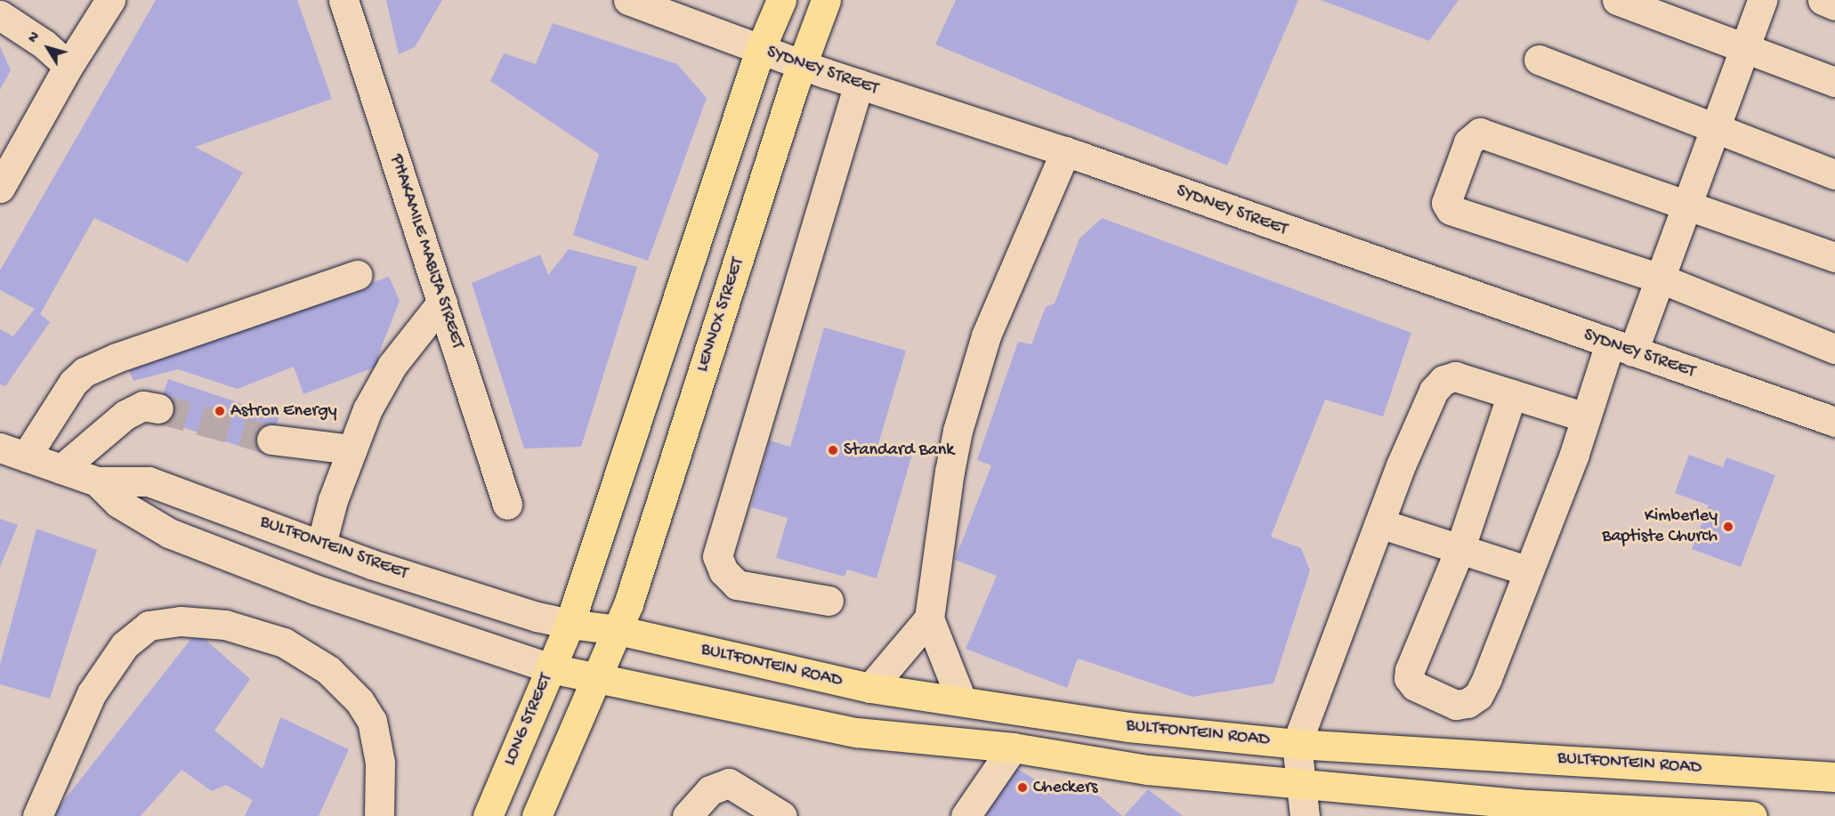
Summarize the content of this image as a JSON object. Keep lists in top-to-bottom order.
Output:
{
  "streets": {
    "highway": ["LENNOX STREET", "BULTFONTEIN ROAD", "LONG STREET"],
    "street": ["SYDNEY STREET", "PHAKAMILE MABIJA STREET", "BULTFONTEIN STREET"]
  },
  "crossings": [
    ["SYDNEY STREET", "LENNOX STREET"],
    ["LENNOX STREET", "BULTFONTEIN ROAD"],
    ["BULTFONTEIN STREET", "BULTFONTEIN ROAD"],
    ["BULTFONTEIN STREET", "LONG STREET"],
    ["BULTFONTEIN ROAD", "LONG STREET"]
  ],
  "places": [
    "Astron Energy",
    "Standard Bank",
    "Kimberley Baptiste Church",
    "Checkers"
  ],
  "north": "top left"
}
